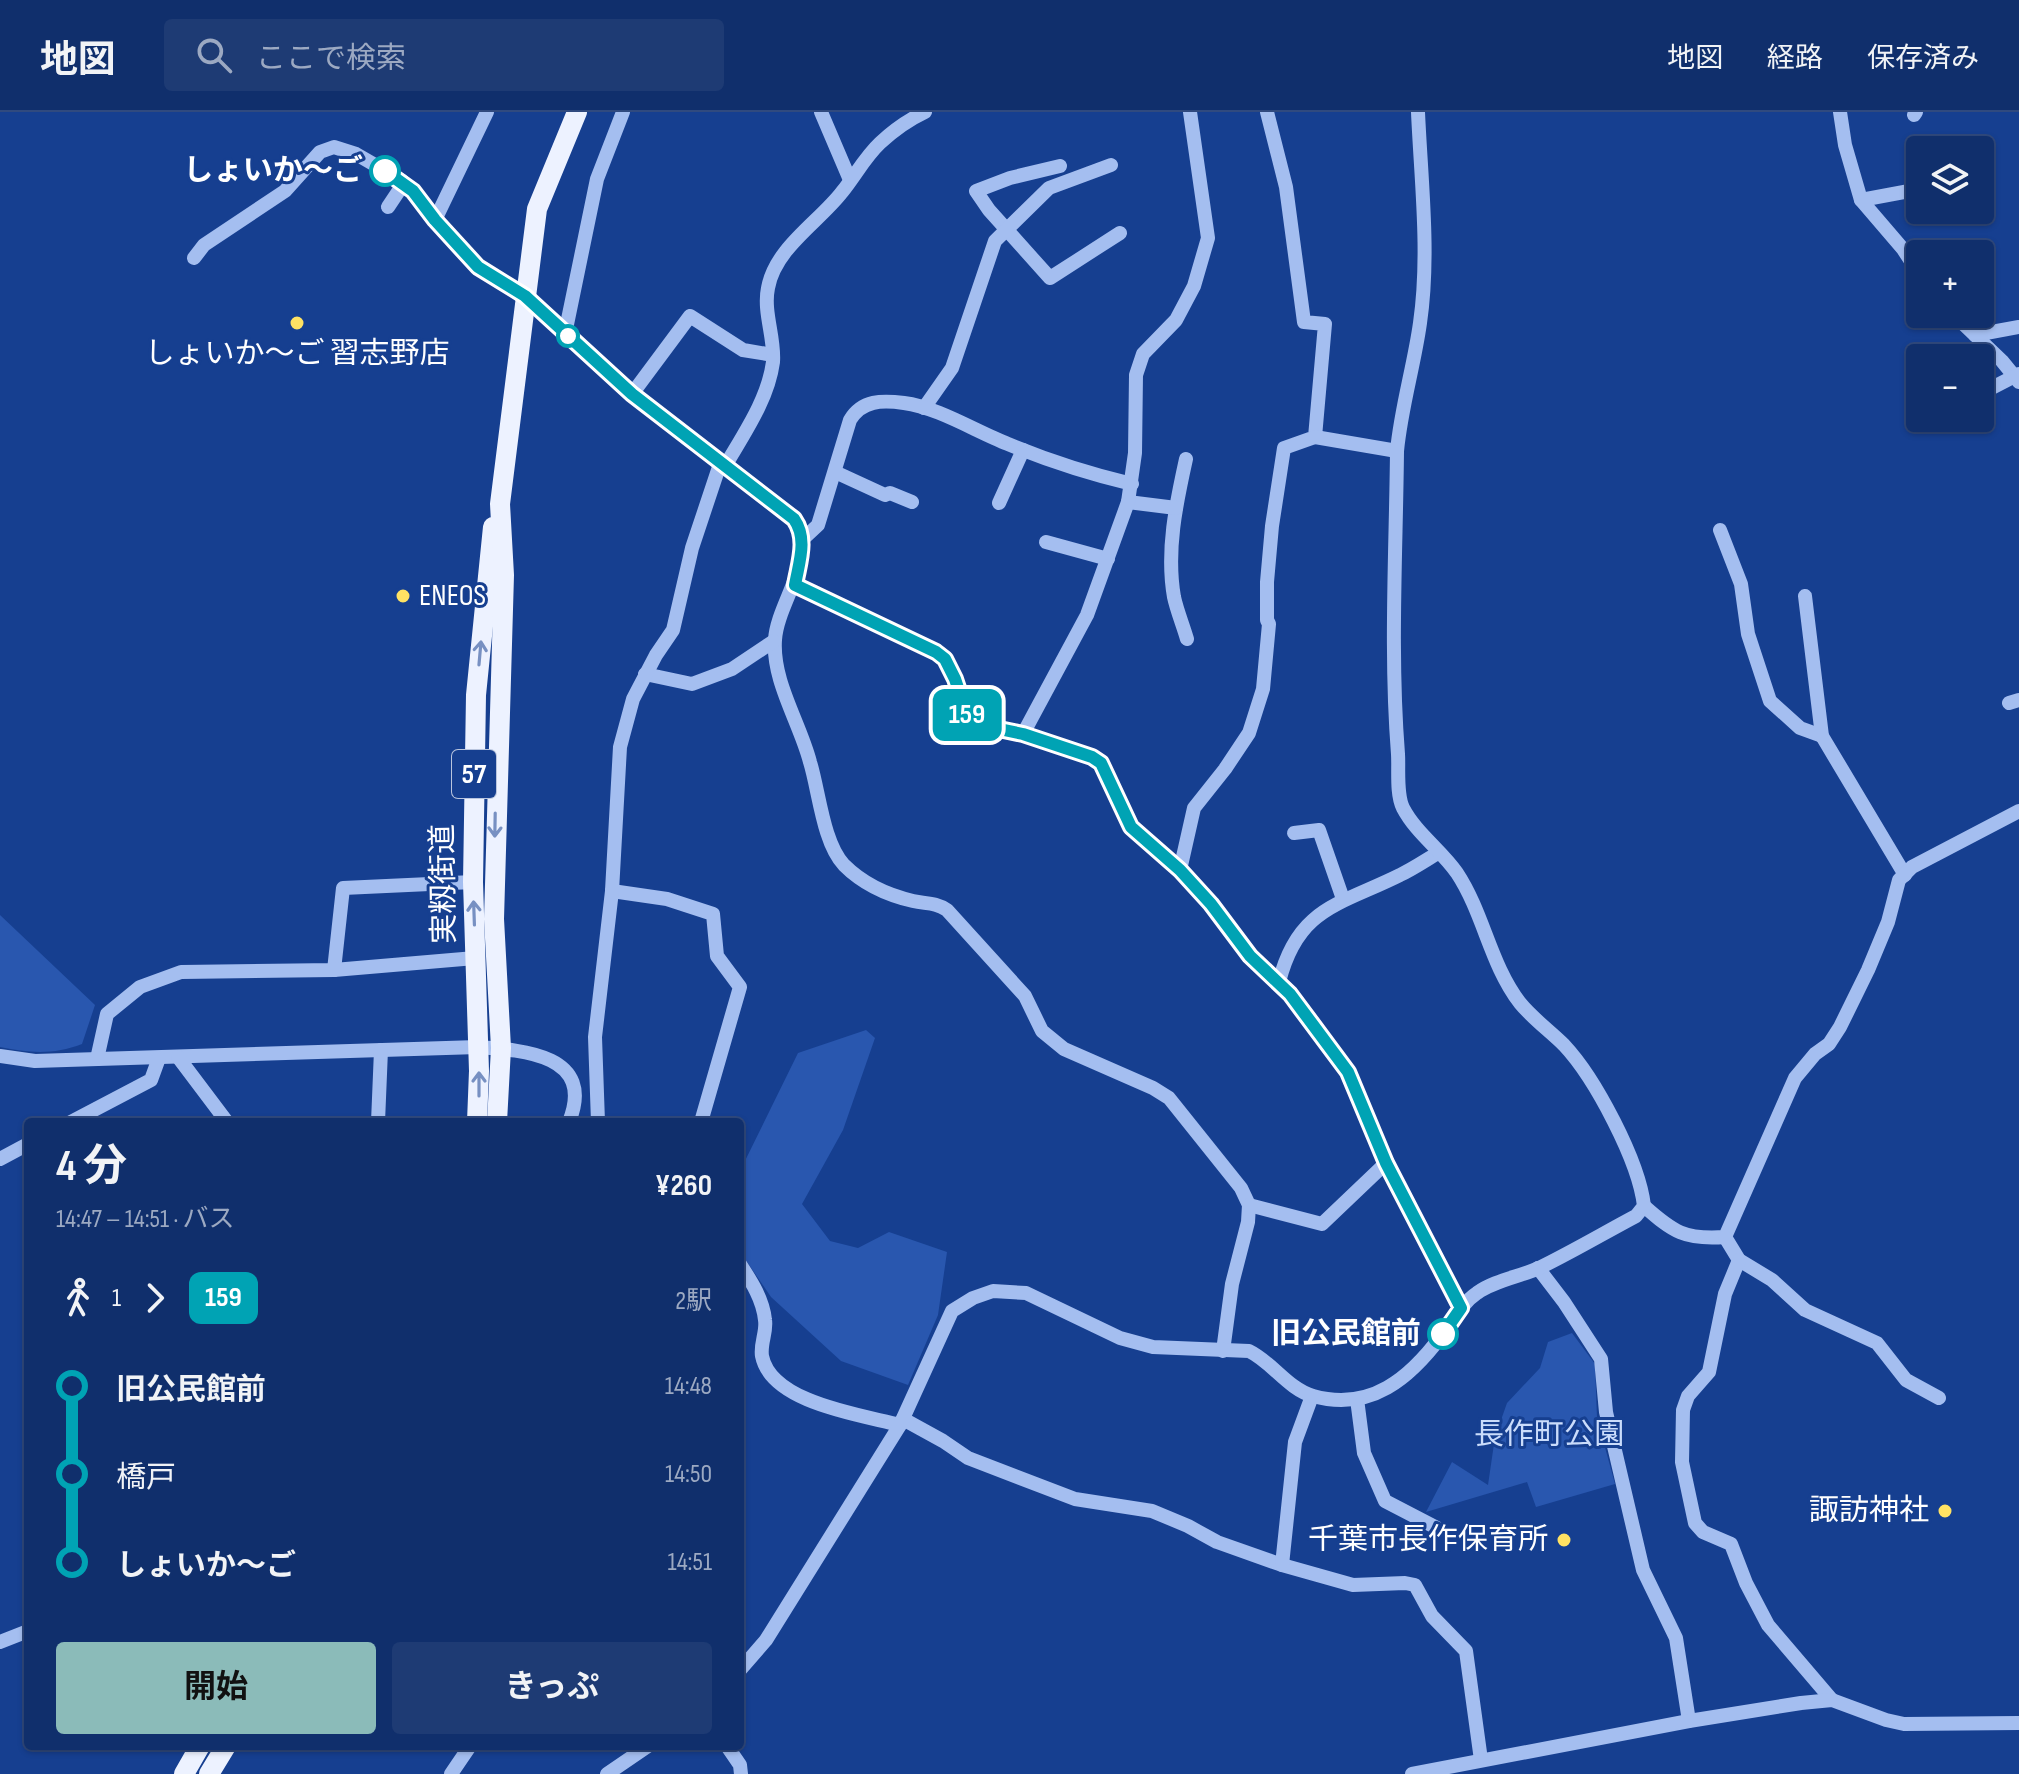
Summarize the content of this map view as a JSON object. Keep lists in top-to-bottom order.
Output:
{
  "streets": {
    "main road": ["57", "実籾街道"]
  },
  "parks": ["長作町公園"],
  "places": [
    "しょいか〜ご",
    "しょいか～ご 習志野店",
    "ENEOS",
    "旧公民館前",
    "諏訪神社",
    "千葉市長作保育所"
  ],
  "lines": ["bus line 159"],
  "page": {
    "header": "地図",
    "search": "ここで検索",
    "nav": ["地図", "経路", "保存済み"],
    "on_map": "159",
    "map_buttons": ["+", "−"],
    "heading": ["4 分", "14:47 – 14:51 · バス", "¥260"],
    "legs": ["1", "159", "2駅"],
    "list": [
      {
        "name": "旧公民館前",
        "value": "14:48"
      },
      {
        "name": "橋戸",
        "value": "14:50"
      },
      {
        "name": "しょいか〜ご",
        "value": "14:51"
      }
    ],
    "buttons": ["開始", "きっぷ"]
  }
}
